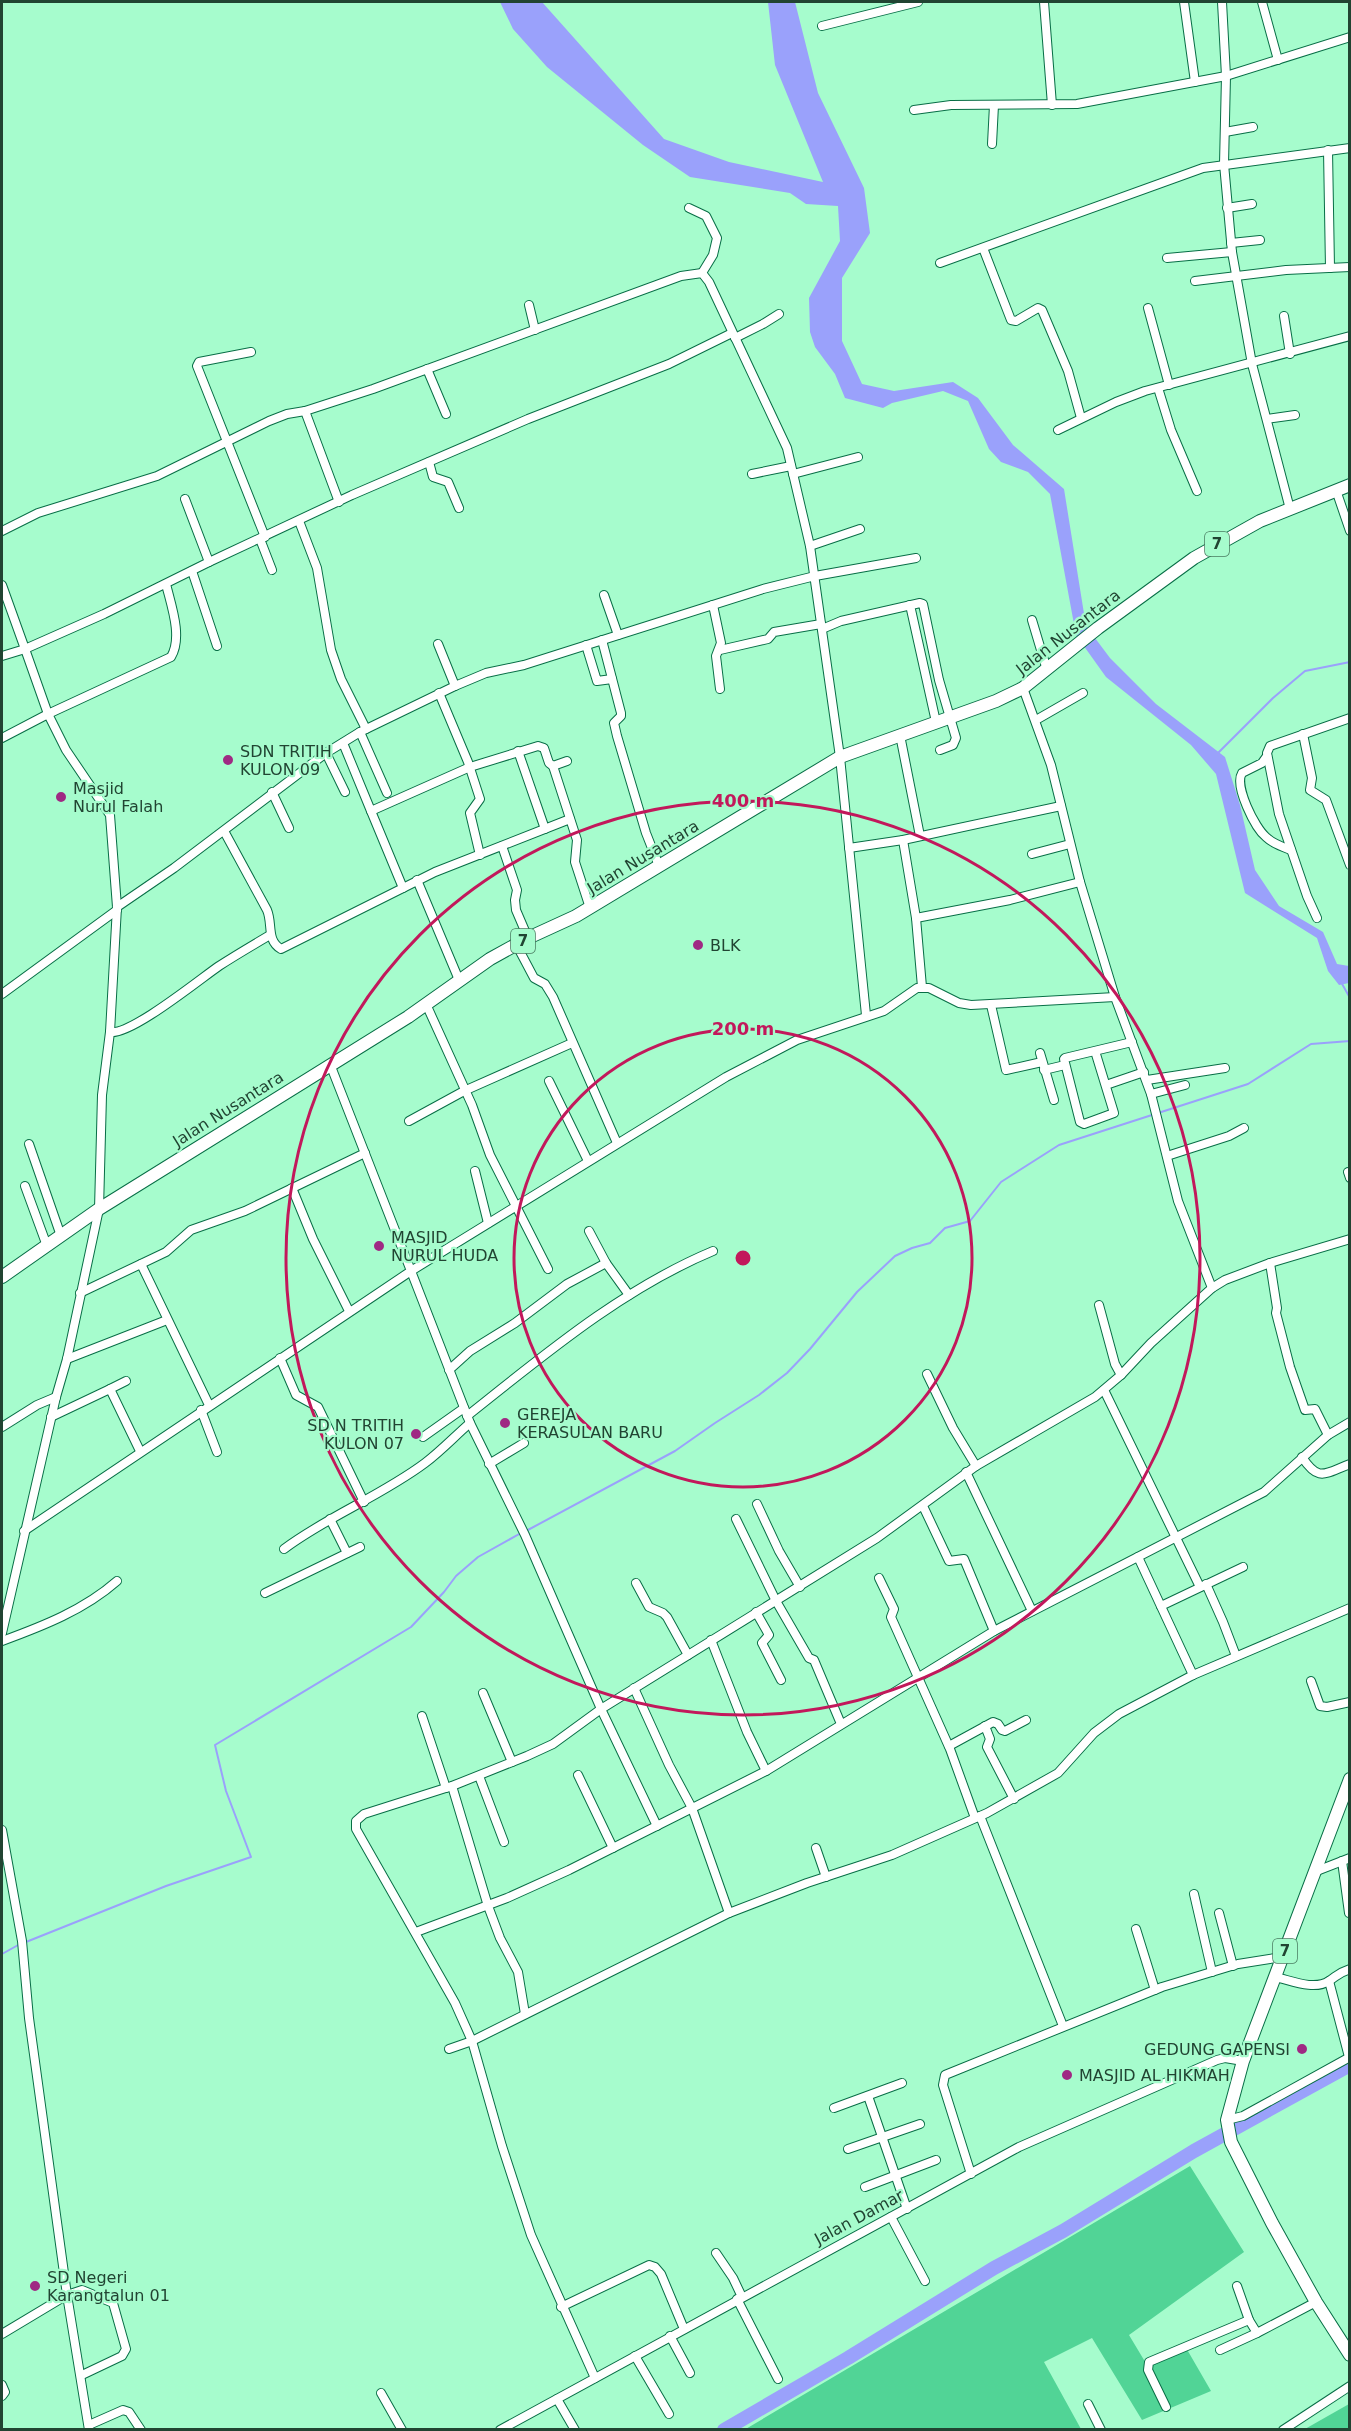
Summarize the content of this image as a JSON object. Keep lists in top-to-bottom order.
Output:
{
  "streets": {
    "highway": ["7", "Jalan Nusantara"],
    "street": ["Jalan Damar"]
  },
  "crossings": [
    ["7", "Jalan Damar"]
  ],
  "places": [
    "SDN TRITIH KULON 09",
    "Masjid Nurul Falah",
    "BLK",
    "MASJID NURUL HUDA",
    "GEREJA KERASULAN BARU",
    "SD N TRITIH KULON 07",
    "GEDUNG GAPENSI",
    "MASJID AL HIKMAH",
    "SD Negeri Karangtalun 01"
  ],
  "rings": ["400 m", "200 m"]
}
